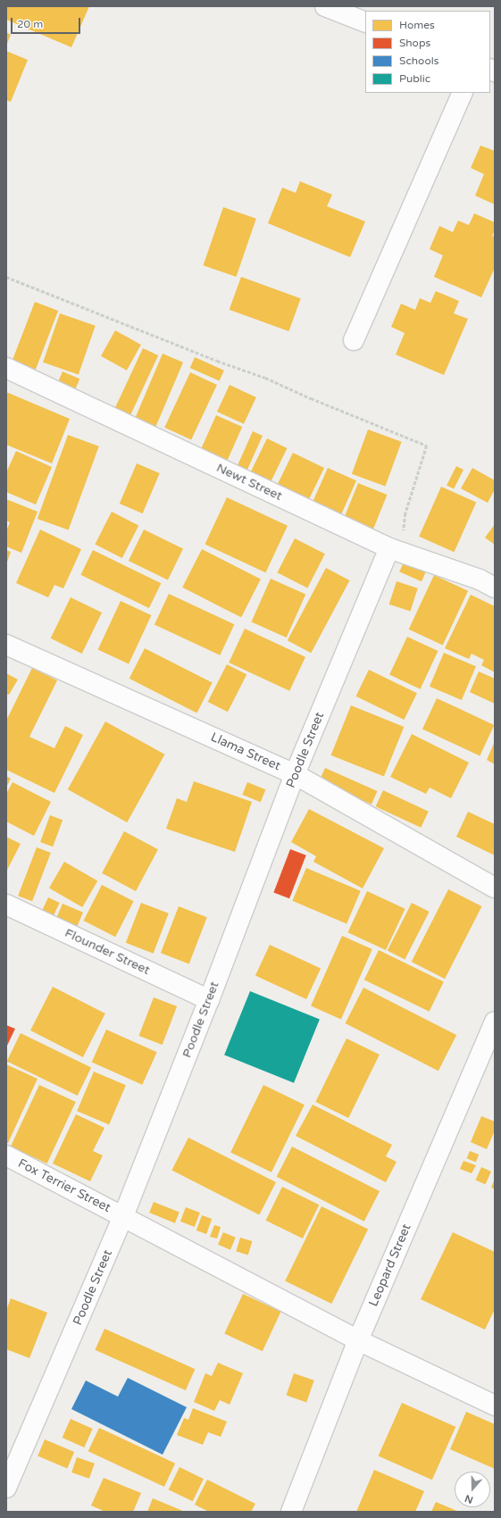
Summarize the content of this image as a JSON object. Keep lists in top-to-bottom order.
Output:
{
  "streets": {
    "street": [
      "Newt Street",
      "Poodle Street",
      "Llama Street",
      "Flounder Street",
      "Fox Terrier Street",
      "Leopard Street"
    ]
  },
  "crossings": [
    ["Newt Street", "Poodle Street"],
    ["Poodle Street", "Llama Street"],
    ["Poodle Street", "Flounder Street"],
    ["Poodle Street", "Fox Terrier Street"],
    ["Fox Terrier Street", "Leopard Street"]
  ],
  "legend": [
    "Homes",
    "Shops",
    "Schools",
    "Public"
  ],
  "scale_bar": "20 m",
  "north": "bottom"
}
